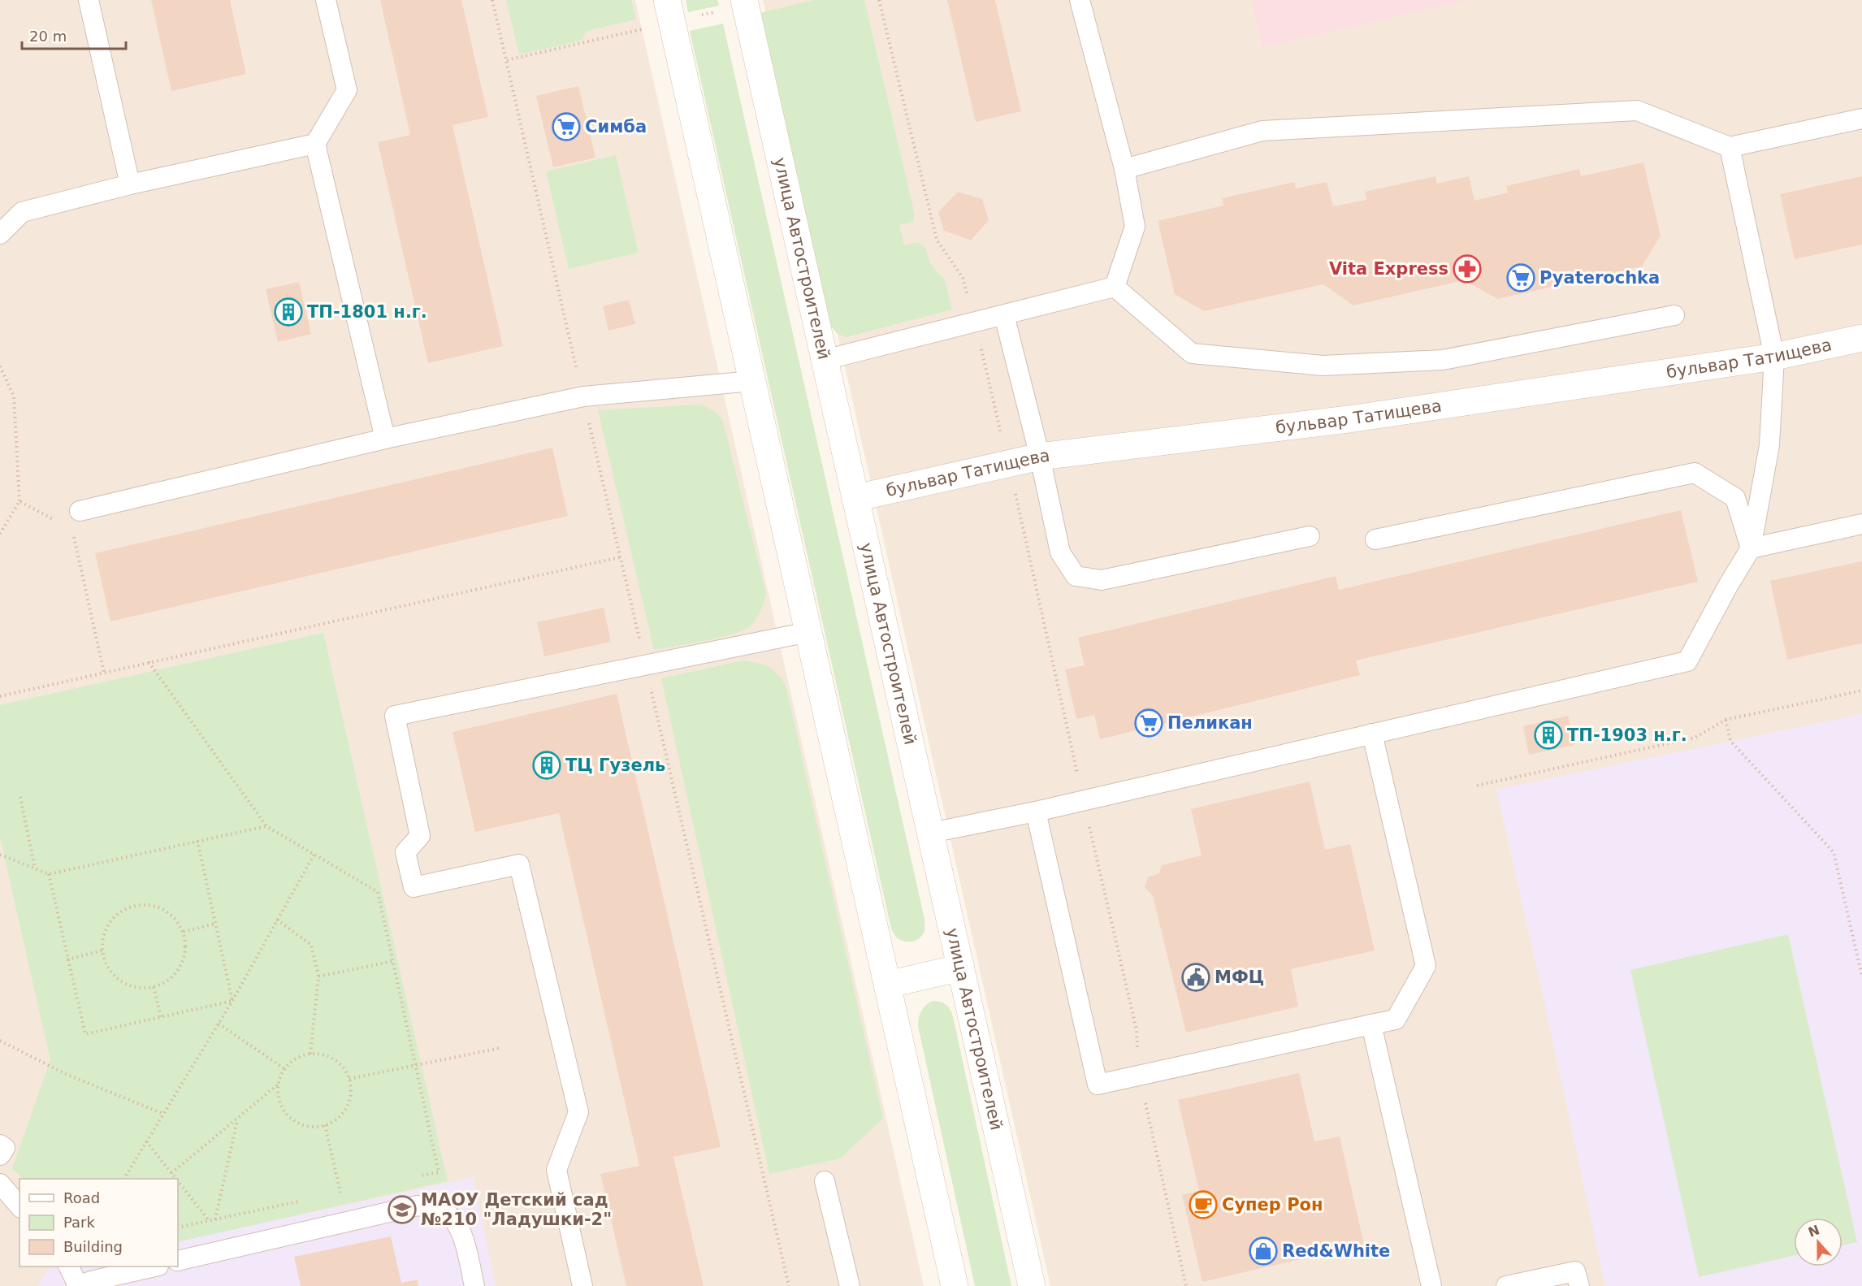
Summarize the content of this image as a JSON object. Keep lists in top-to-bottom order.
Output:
{
  "streets": {
    "main road": ["улица Автостроителей", "бульвар Татищева"]
  },
  "crossings": [
    ["улица Автостроителей", "бульвар Татищева"]
  ],
  "places": {
    "supermarket": ["Симба", "Pyaterochka", "Пеликан"],
    "pharmacy": ["Vita Express"],
    "building": ["ТП-1801 н.г.", "ТП-1903 н.г.", "ТЦ Гузель"],
    "public building": ["МФЦ"],
    "cafe": ["Супер Рон"],
    "school or university": ["МАОУ Детский сад №210 \"Ладушки-2\""],
    "shop": ["Red&White"]
  },
  "legend": ["Road", "Park", "Building"],
  "scale_bar": "20 m",
  "north": "top"
}
